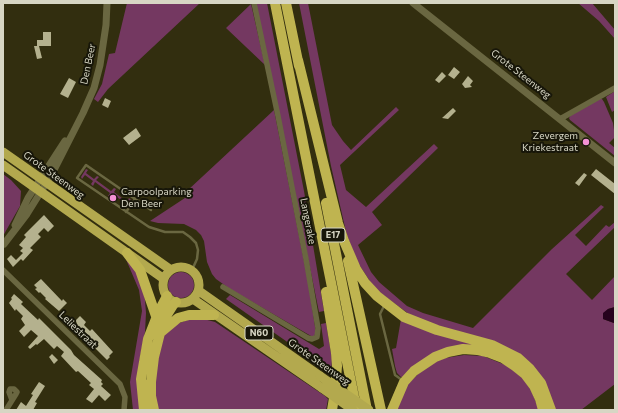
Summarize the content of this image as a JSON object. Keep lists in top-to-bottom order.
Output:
{
  "streets": {
    "highway": ["Grote Steenweg", "E17", "N60"],
    "street": ["Den Beer", "Langerake", "Leliestraat"]
  },
  "crossings": [
    ["Den Beer", "Grote Steenweg"],
    ["Grote Steenweg", "E17"]
  ],
  "places": ["Zevergem Kriekestraat", "Carpoolparking Den Beer"]
}
